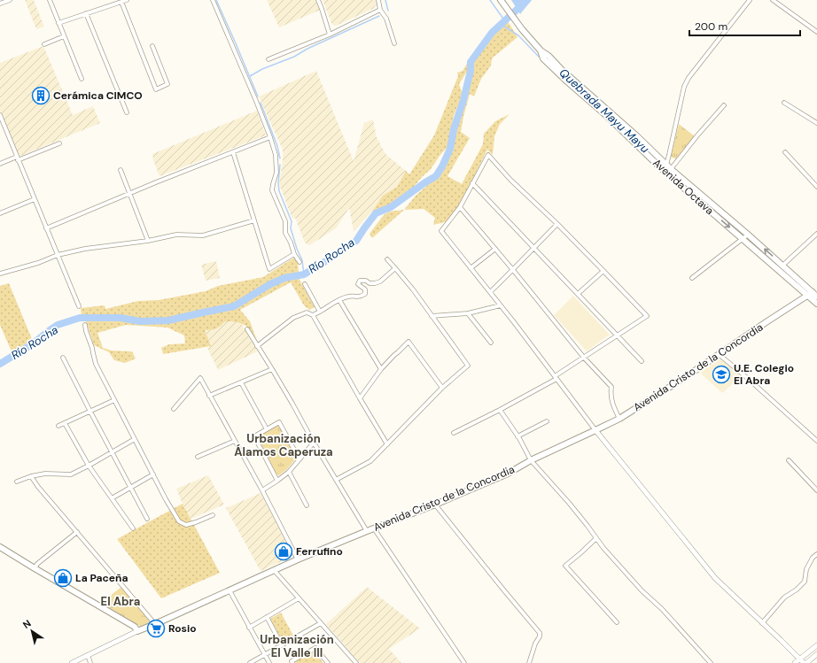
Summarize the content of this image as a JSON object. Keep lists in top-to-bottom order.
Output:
{
  "streets": {
    "main road": ["Avenida Octava", "Avenida Cristo de la Concordia"]
  },
  "crossings": [
    ["Avenida Octava", "Avenida Cristo de la Concordia"]
  ],
  "districts": ["Urbanización Álamos Caperuza", "El Abra", "Urbanización El Valle III"],
  "water": ["Quebrada Mayu Mayu", "Río Rocha"],
  "places": {
    "building": ["Cerámica CIMCO"],
    "school or university": ["U.E. Colegio El Abra"],
    "shop": ["Ferrufino", "La Paceña"],
    "supermarket": ["Rosio"]
  },
  "scale_bar": "200 m",
  "north": "top left"
}
